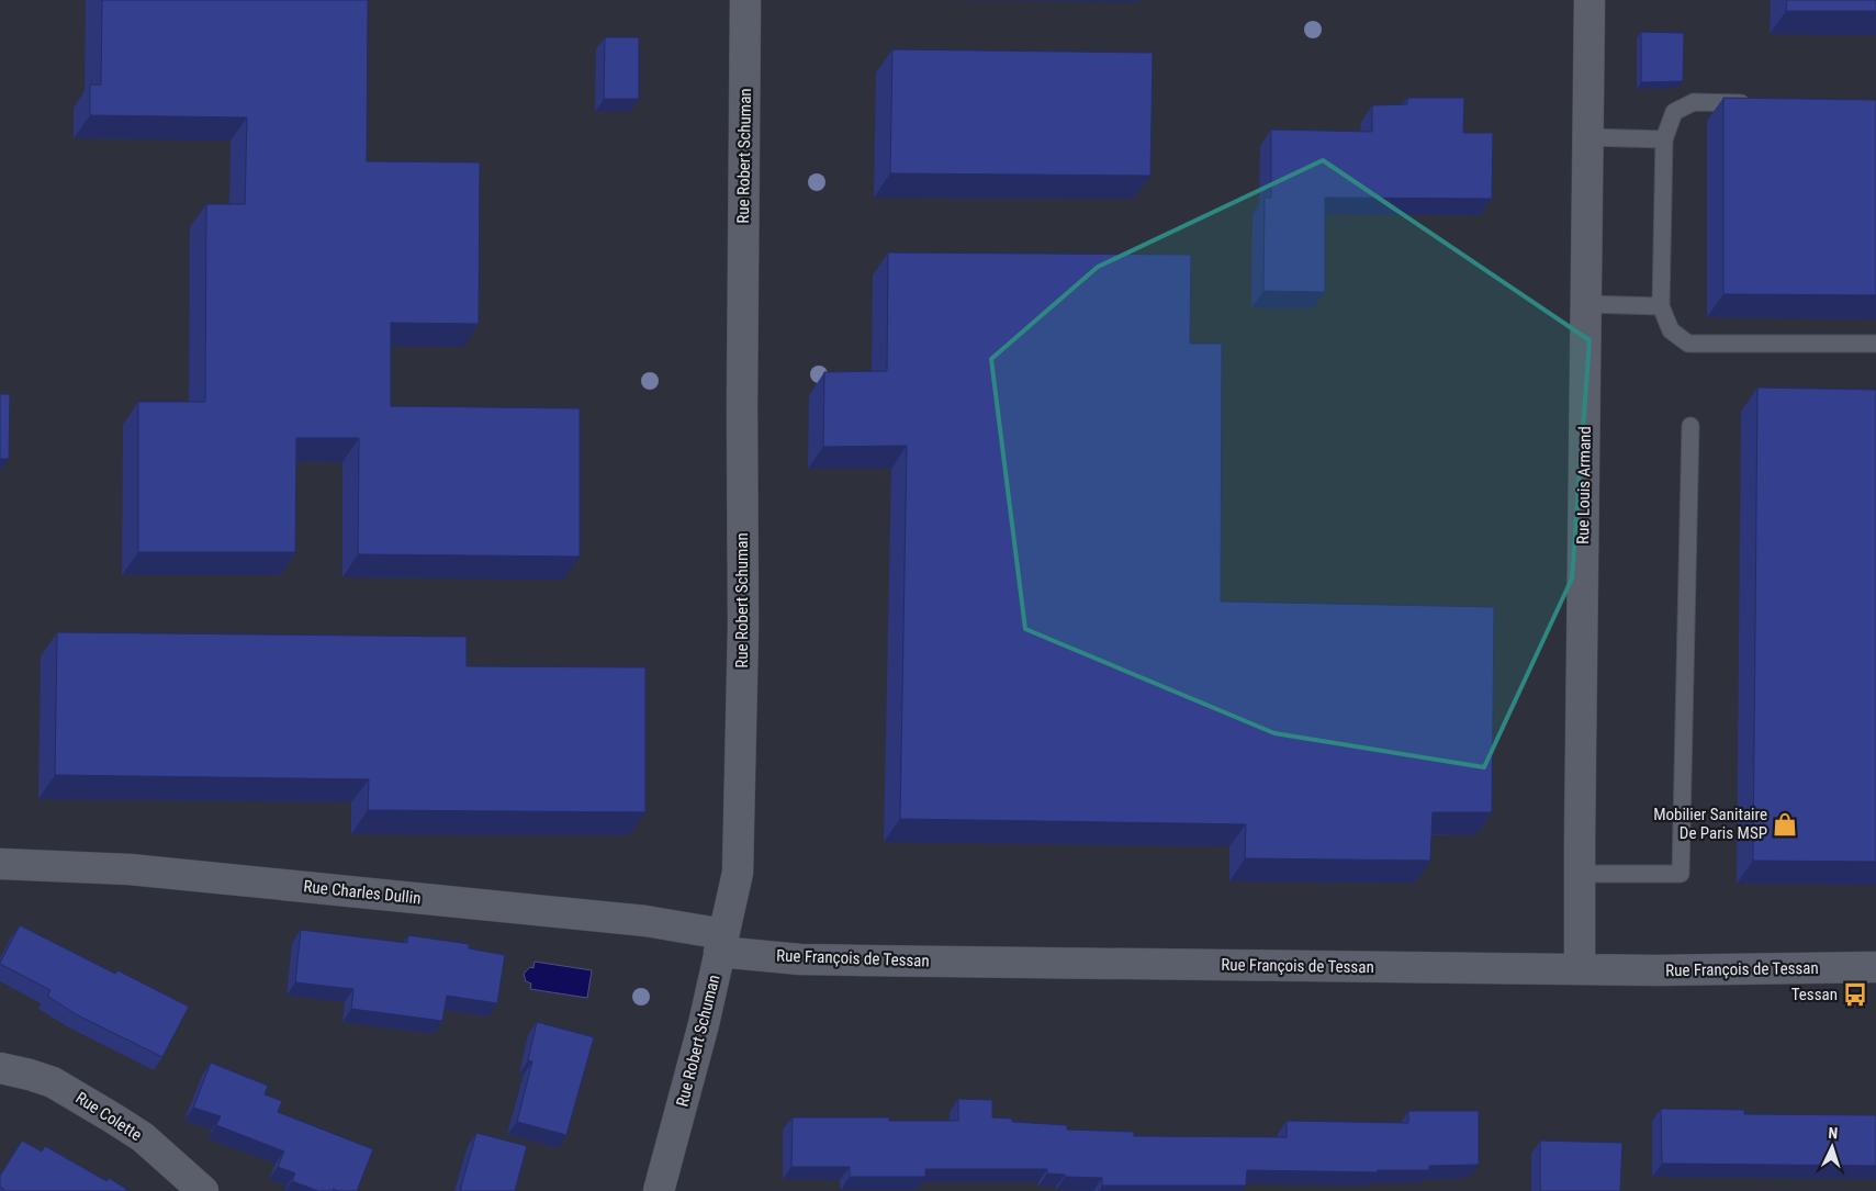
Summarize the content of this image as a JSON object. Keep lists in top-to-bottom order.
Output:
{
  "streets": {
    "street": [
      "Rue Robert Schuman",
      "Rue Louis Armand",
      "Rue Charles Dullin",
      "Rue François de Tessan",
      "Rue Colette"
    ]
  },
  "crossings": [
    ["Rue Robert Schuman", "Rue Charles Dullin"],
    ["Rue Robert Schuman", "Rue François de Tessan"],
    ["Rue Louis Armand", "Rue François de Tessan"],
    ["Rue Charles Dullin", "Rue François de Tessan"]
  ],
  "places": {
    "shop": ["Mobilier Sanitaire De Paris MSP"],
    "bus stop": ["Tessan"]
  },
  "north": "top"
}
